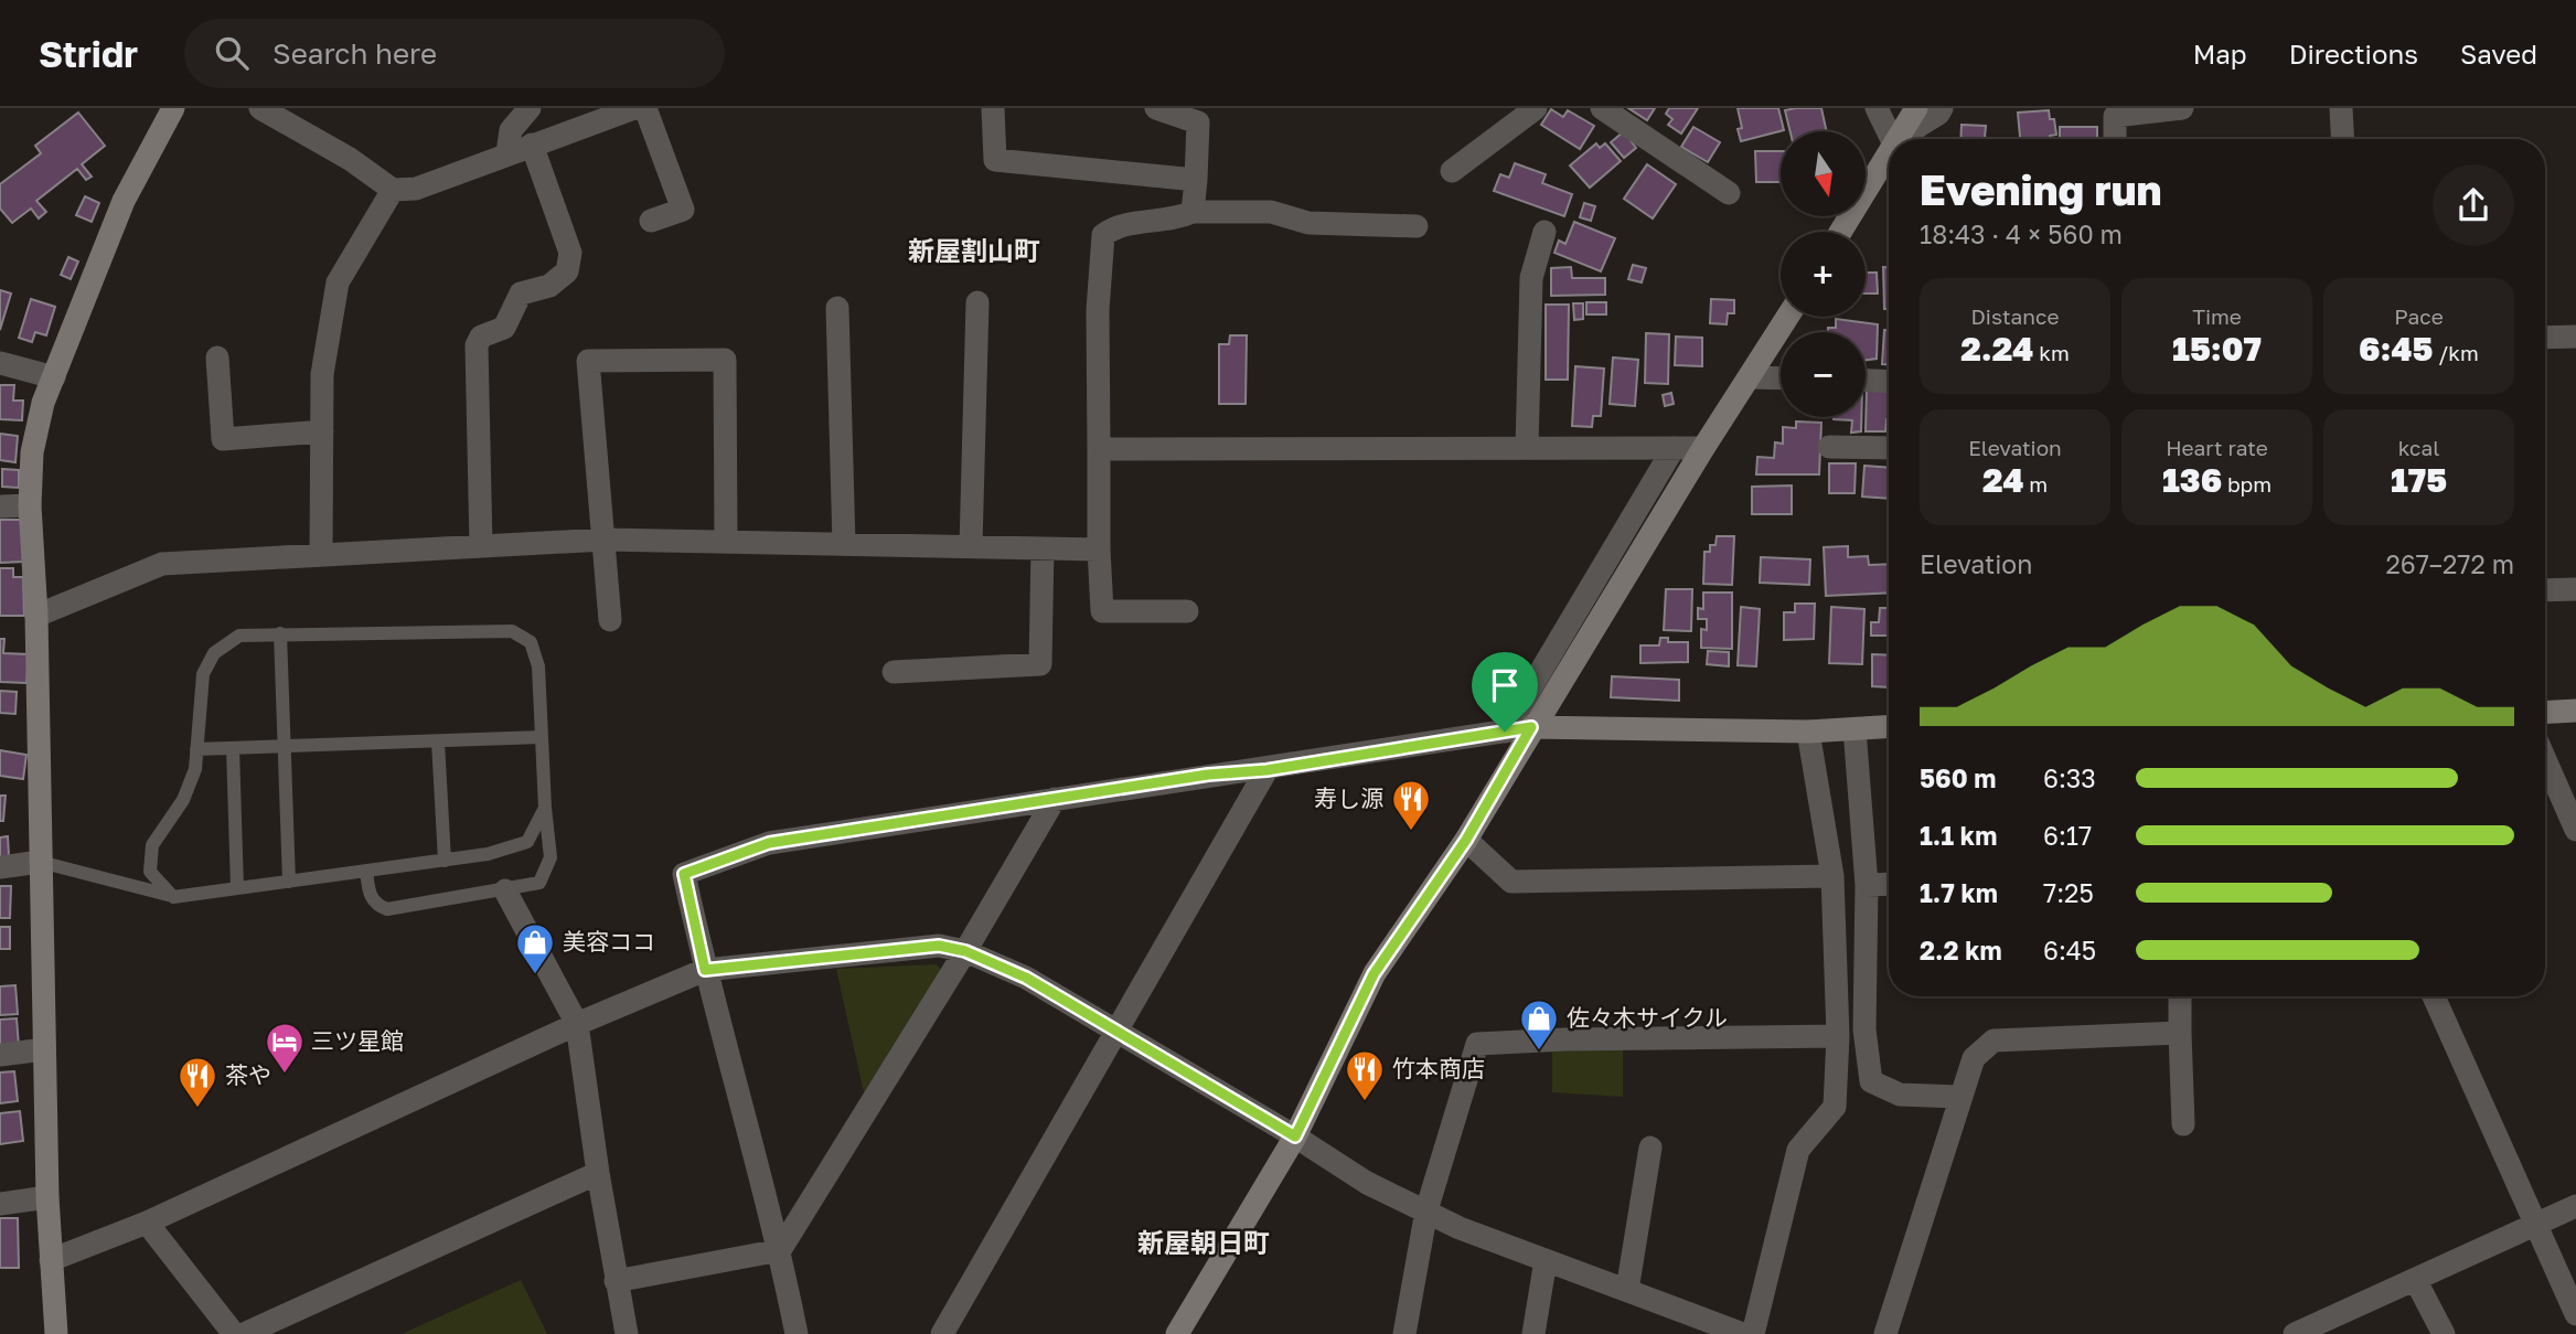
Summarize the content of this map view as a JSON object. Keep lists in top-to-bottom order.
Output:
{
  "districts": ["新屋割山町", "新屋朝日町"],
  "places": {
    "restaurant": ["寿し源", "竹本商店", "茶や"],
    "shop": ["美容ココ", "佐々木サイクル"],
    "hotel": ["三ツ星館"]
  },
  "north": "bottom",
  "page": {
    "header": "Stridr",
    "search": "Search here",
    "nav": ["Map", "Directions", "Saved"],
    "map_buttons": ["+", "−"],
    "heading": ["Evening run", "18:43 · 4 × 560 m"],
    "stats": [
      ["Distance", "2.24 km"],
      ["Time", "15:07"],
      ["Pace", "6:45 /km"],
      ["Elevation", "24 m"],
      ["Heart rate", "136 bpm"],
      ["kcal", "175"]
    ],
    "chart": ["Elevation", "267–272 m"],
    "list": [
      {
        "name": "560 m",
        "note": "6:33"
      },
      {
        "name": "1.1 km",
        "note": "6:17"
      },
      {
        "name": "1.7 km",
        "note": "7:25"
      },
      {
        "name": "2.2 km",
        "note": "6:45"
      }
    ]
  }
}
